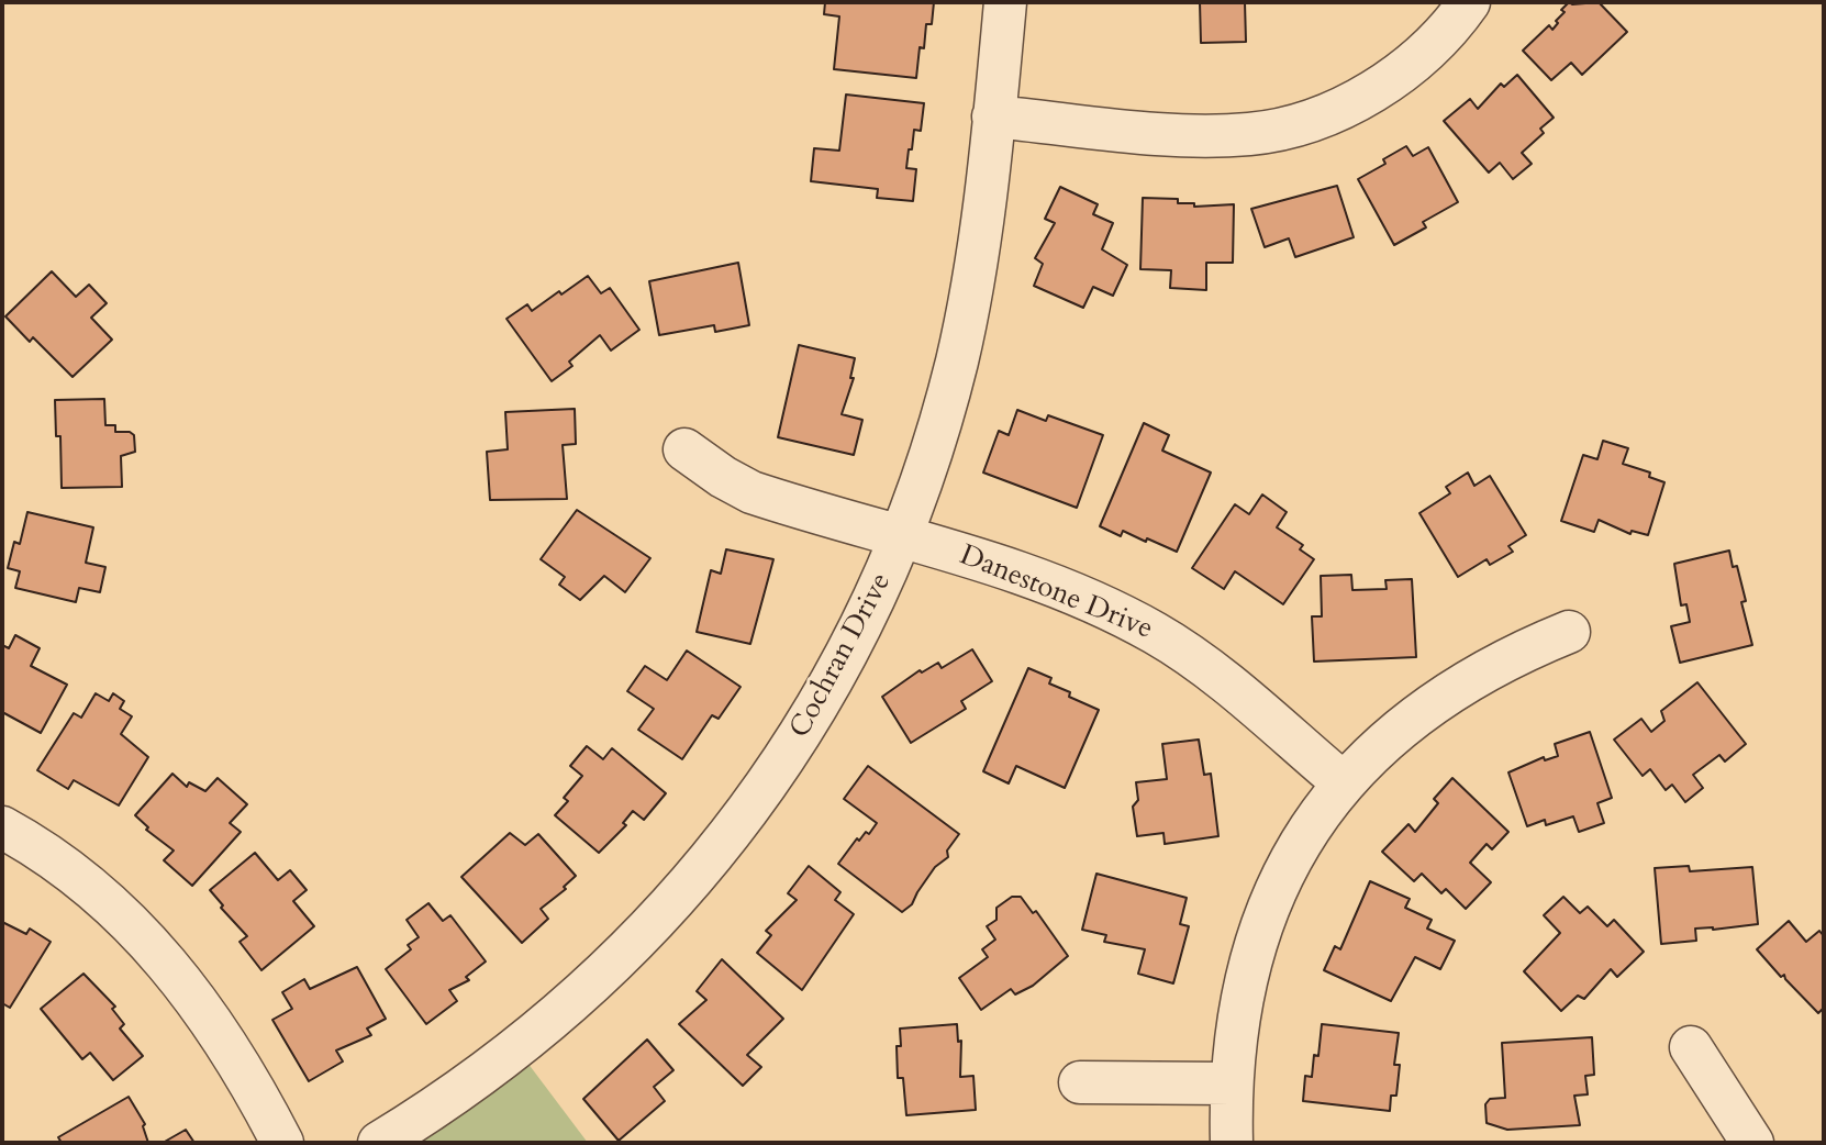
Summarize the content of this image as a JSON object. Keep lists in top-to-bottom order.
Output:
{
  "streets": {
    "street": ["Danestone Drive", "Cochran Drive"]
  },
  "crossings": [
    ["Danestone Drive", "Cochran Drive"]
  ]
}
